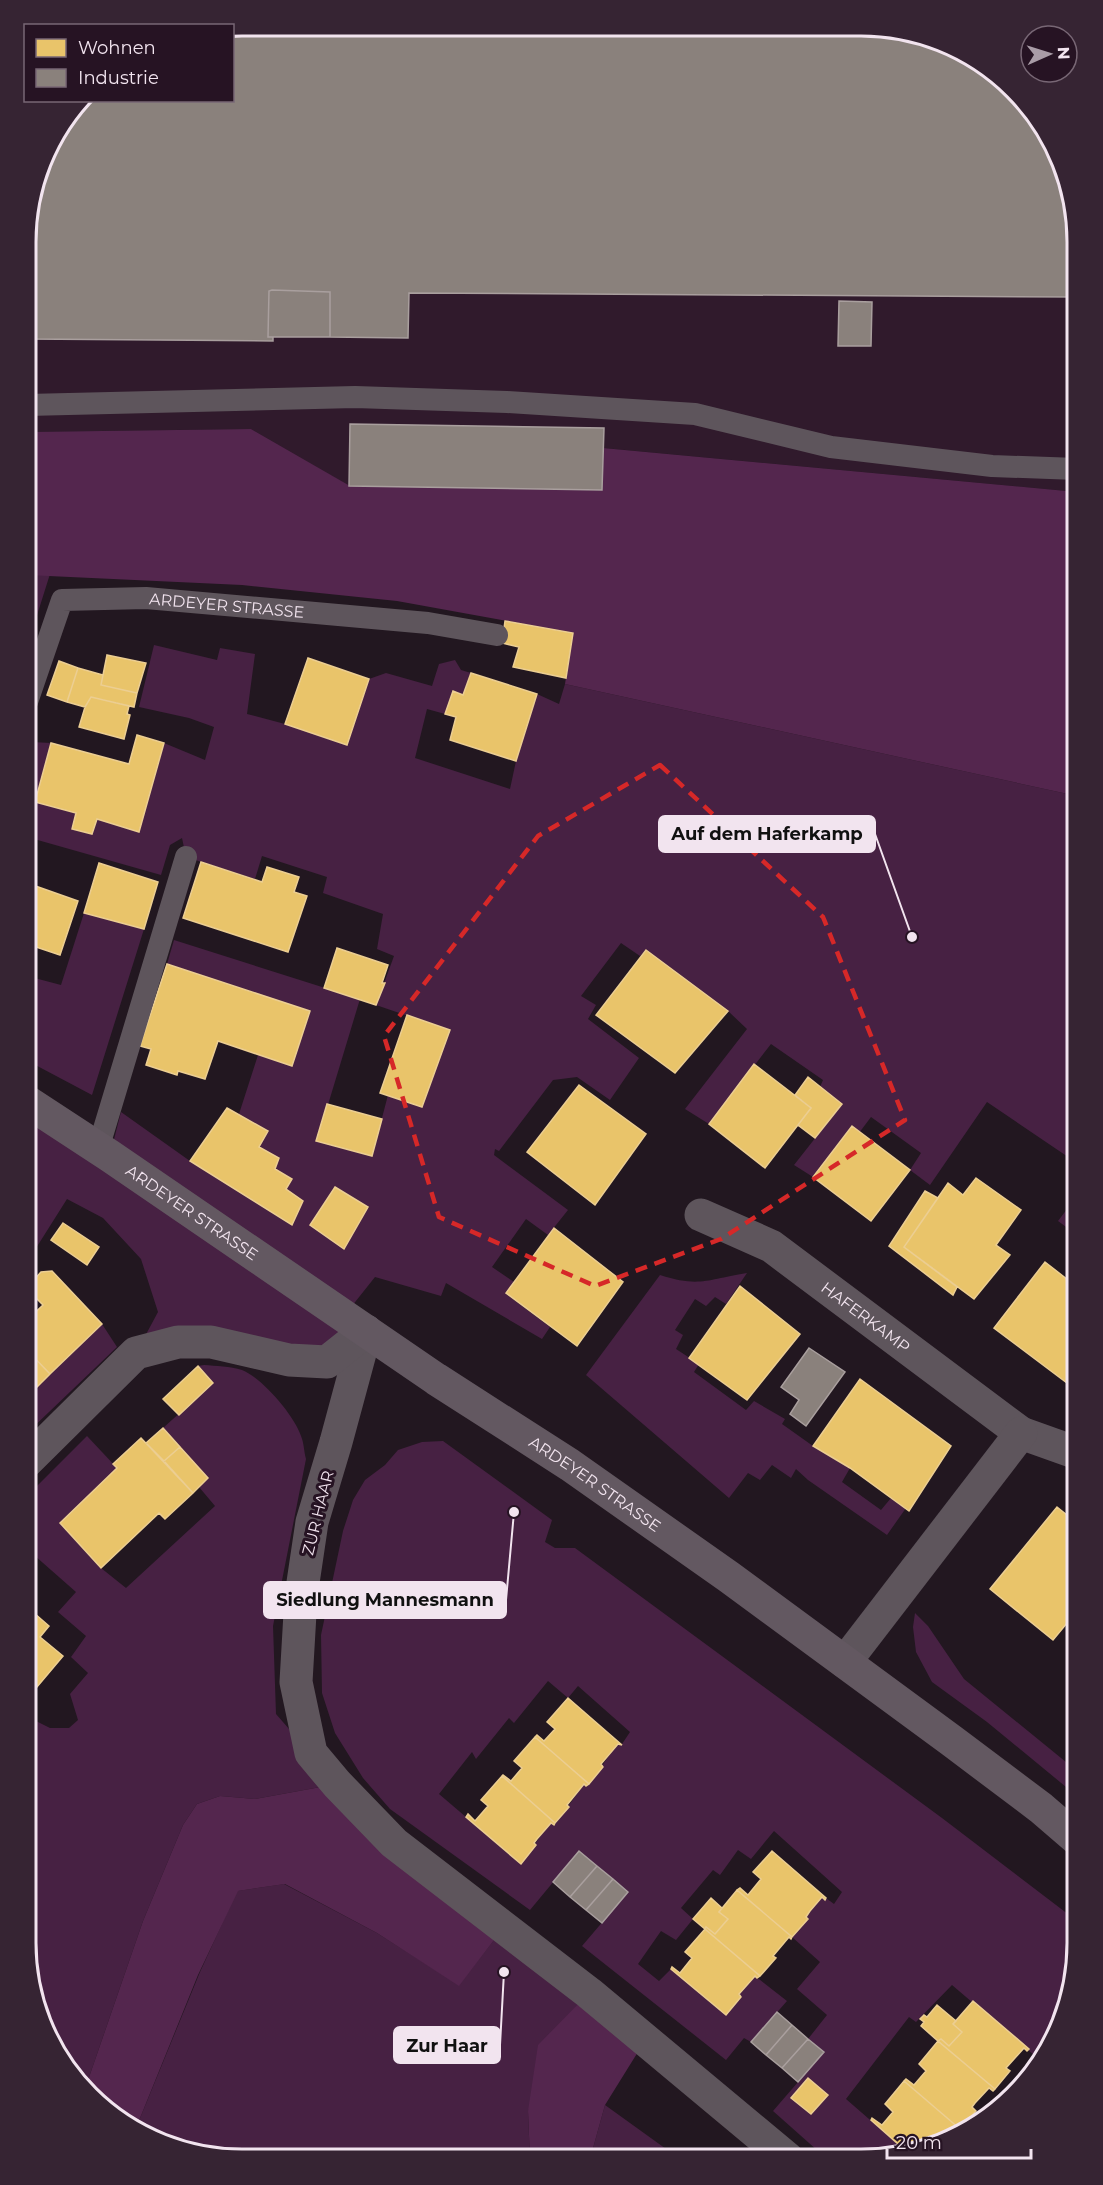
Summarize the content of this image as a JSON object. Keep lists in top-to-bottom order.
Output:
{
  "streets": {
    "main road": ["ARDEYER STRASSE"],
    "street": ["HAFERKAMP", "ZUR HAAR"]
  },
  "crossings": [
    ["ARDEYER STRASSE", "ZUR HAAR"]
  ],
  "places": ["Auf dem Haferkamp", "Siedlung Mannesmann", "Zur Haar"],
  "legend": ["Wohnen", "Industrie"],
  "scale_bar": "20 m",
  "north": "right"
}
